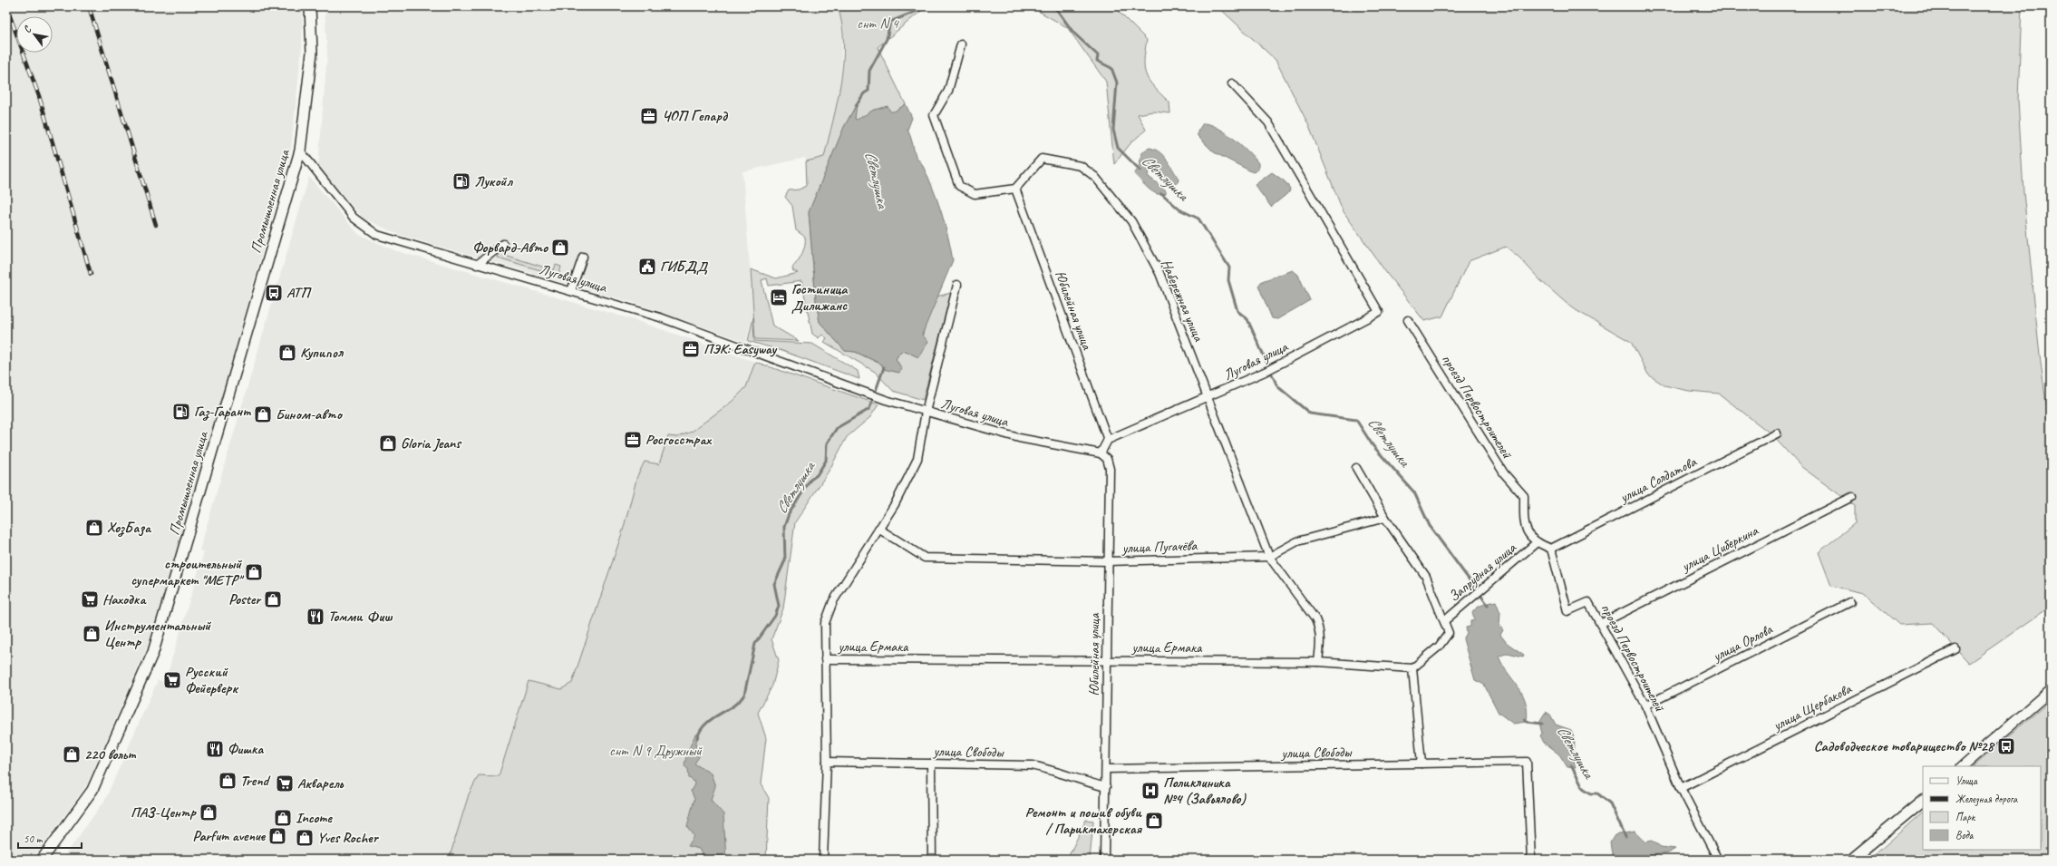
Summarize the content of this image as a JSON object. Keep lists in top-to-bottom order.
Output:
{
  "streets": {
    "main road": ["Промышленная улица"],
    "street": [
      "Луговая улица",
      "Набережная улица",
      "Юбилейная улица",
      "проезд Первостроителей",
      "улица Солдатова",
      "улица Пугачёва",
      "улица Циберкина",
      "Запрудная улица",
      "улица Орлова",
      "улица Ермака",
      "улица Щербакова",
      "улица Свободы"
    ]
  },
  "crossings": [
    ["Промышленная улица", "Луговая улица"],
    ["Луговая улица", "Набережная улица"],
    ["Луговая улица", "Юбилейная улица"],
    ["Набережная улица", "Юбилейная улица"],
    ["Набережная улица", "улица Пугачёва"],
    ["Набережная улица", "улица Ермака"],
    ["Юбилейная улица", "улица Пугачёва"],
    ["Юбилейная улица", "улица Ермака"],
    ["Юбилейная улица", "улица Свободы"],
    ["проезд Первостроителей", "улица Солдатова"],
    ["проезд Первостроителей", "улица Циберкина"],
    ["проезд Первостроителей", "Запрудная улица"],
    ["проезд Первостроителей", "улица Орлова"],
    ["проезд Первостроителей", "улица Щербакова"]
  ],
  "water": ["Светлушка"],
  "parks": ["снт N 4", "снт N 9 Дружный"],
  "places": {
    "office": ["ЧОП Гепард", "ПЭК: Easyway", "Росгосстрах"],
    "fuel station": ["Лукойл", "Газ-Гарант"],
    "shop": [
      "Форвард-Авто",
      "Купипол",
      "Бином-авто",
      "Gloria Jeans",
      "ХозБаза",
      "строительный супермаркет \"МЕТР\"",
      "Poster",
      "Инструментальный Центр",
      "220 вольт",
      "Trend",
      "ПАЗ-Центр",
      "Income",
      "Ремонт и пошив обуви / Парикмахерская",
      "Parfum avenue",
      "Yves Rocher"
    ],
    "public building": ["ГИБДД"],
    "bus stop": ["АТП", "Садоводческое товарищество №28"],
    "hotel": ["Гостиница Дилижанс"],
    "supermarket": ["Находка", "Русский Фейерверк", "Акварель"],
    "restaurant": ["Томми Фиш", "Фишка"],
    "hospital": ["Поликлиника №4 (Завьялово)"]
  },
  "legend": [
    "Улица",
    "Железная дорога",
    "Парк",
    "Вода"
  ],
  "scale_bar": "50 m",
  "north": "top left"
}
